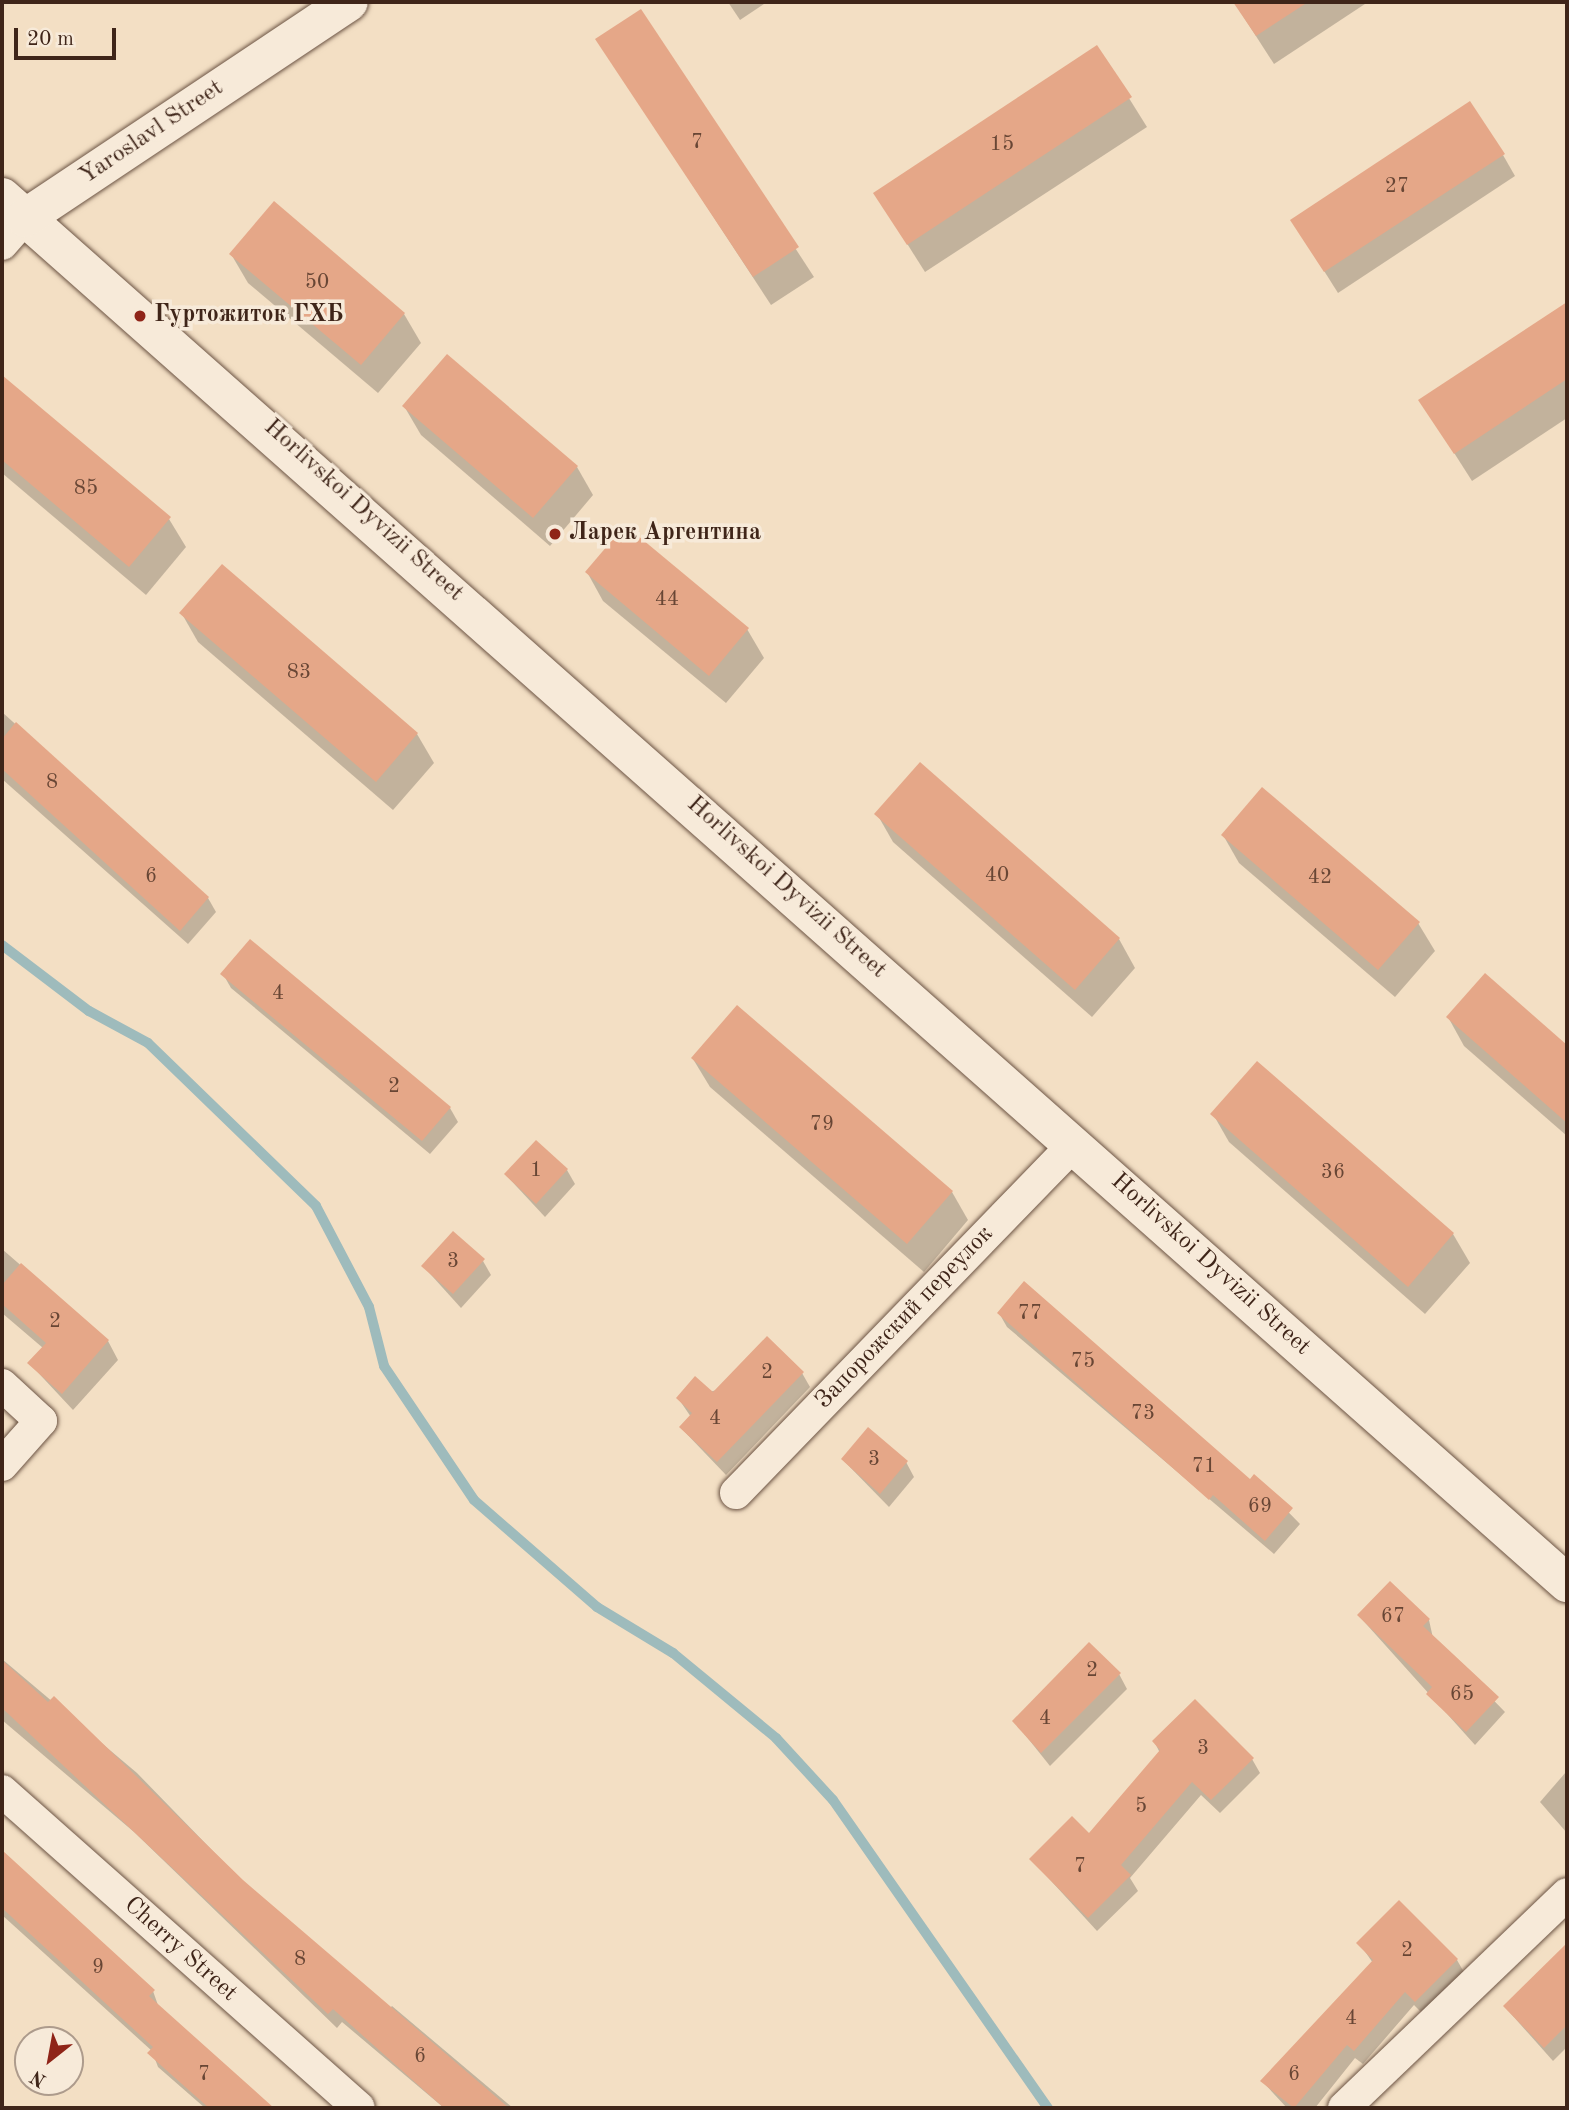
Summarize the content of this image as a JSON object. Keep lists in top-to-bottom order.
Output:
{
  "streets": {
    "main road": ["Yaroslavl Street", "Horlivskoi Dyvizii Street"],
    "street": ["Запорожский переулок", "Cherry Street"]
  },
  "crossings": [
    ["Yaroslavl Street", "Horlivskoi Dyvizii Street"],
    ["Horlivskoi Dyvizii Street", "Запорожский переулок"]
  ],
  "places": ["Гуртожиток ГХБ", "Ларек Аргентина"],
  "house_numbers": [
    "7",
    "15",
    "27",
    "50",
    "85",
    "44",
    "83",
    "8",
    "40",
    "6",
    "42",
    "4",
    "2",
    "79",
    "1",
    "36",
    "3",
    "77",
    "2",
    "75",
    "2",
    "73",
    "4",
    "3",
    "71",
    "69",
    "67",
    "2",
    "65",
    "4",
    "3",
    "5",
    "7",
    "2",
    "8",
    "9",
    "4",
    "6",
    "7",
    "6"
  ],
  "scale_bar": "20 m",
  "north": "bottom left"
}
